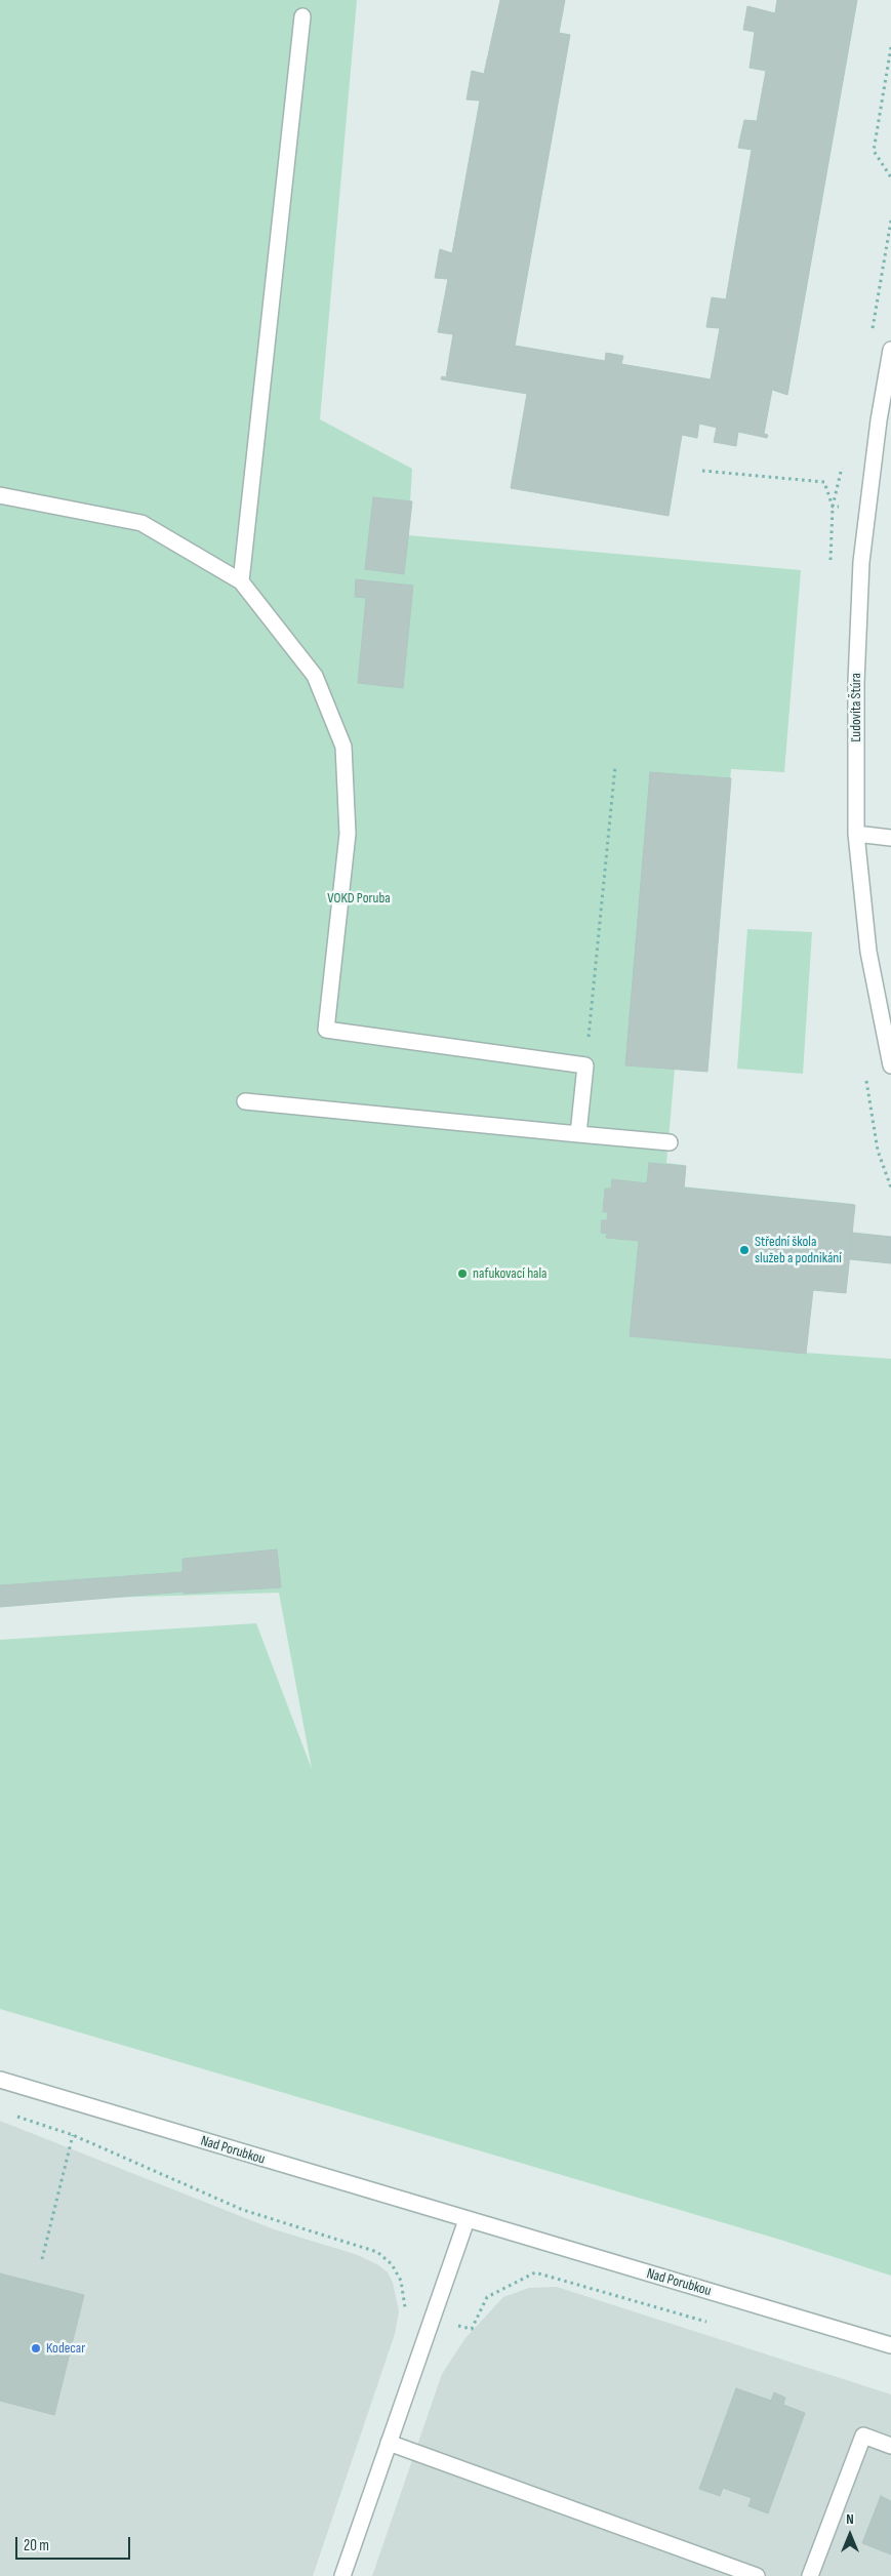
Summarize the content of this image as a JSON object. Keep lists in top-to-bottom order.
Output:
{
  "streets": {
    "street": ["Ľudovíta Štúra", "Nad Porubkou"]
  },
  "parks": ["VOKD Poruba"],
  "places": ["Střední škola služeb a podnikání", "nafukovací hala", "Kodecar"],
  "scale_bar": "20 m",
  "north": "top"
}
